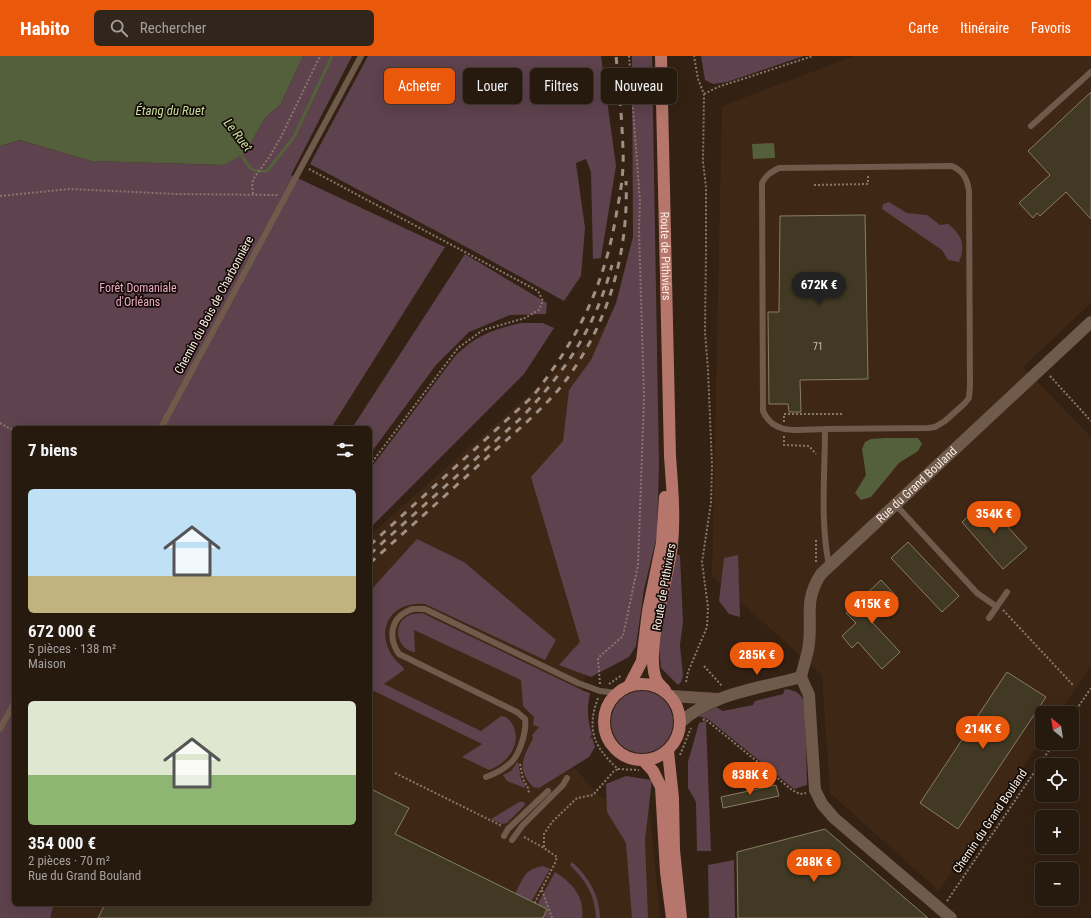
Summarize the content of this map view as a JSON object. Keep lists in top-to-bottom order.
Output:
{
  "streets": {
    "main road": ["Route de Pithiviers"],
    "street": ["Rue du Grand Bouland"],
    "lane": ["Chemin du Bois de Charbonnière"],
    "path": ["Chemin du Grand Bouland"]
  },
  "water": ["Étang du Ruet", "Le Ruet"],
  "parks": ["Forêt Domaniale d'Orléans"],
  "house_numbers": ["71"],
  "north": "top left",
  "page": {
    "header": "Habito",
    "search": "Rechercher",
    "nav": ["Carte", "Itinéraire", "Favoris"],
    "chip": [
      "Acheter",
      "Louer",
      "Filtres",
      "Nouveau"
    ],
    "price": [
      "672K €",
      "354K €",
      "415K €",
      "285K €",
      "214K €",
      "838K €",
      "288K €"
    ],
    "heading": "7 biens",
    "list": [
      {
        "name": "672 000 €",
        "note": "5 pièces · 138 m² · Maison"
      },
      {
        "name": "354 000 €",
        "note": "2 pièces · 70 m² · Rue du Grand Bouland"
      }
    ],
    "map_buttons": ["+", "−"]
  }
}
